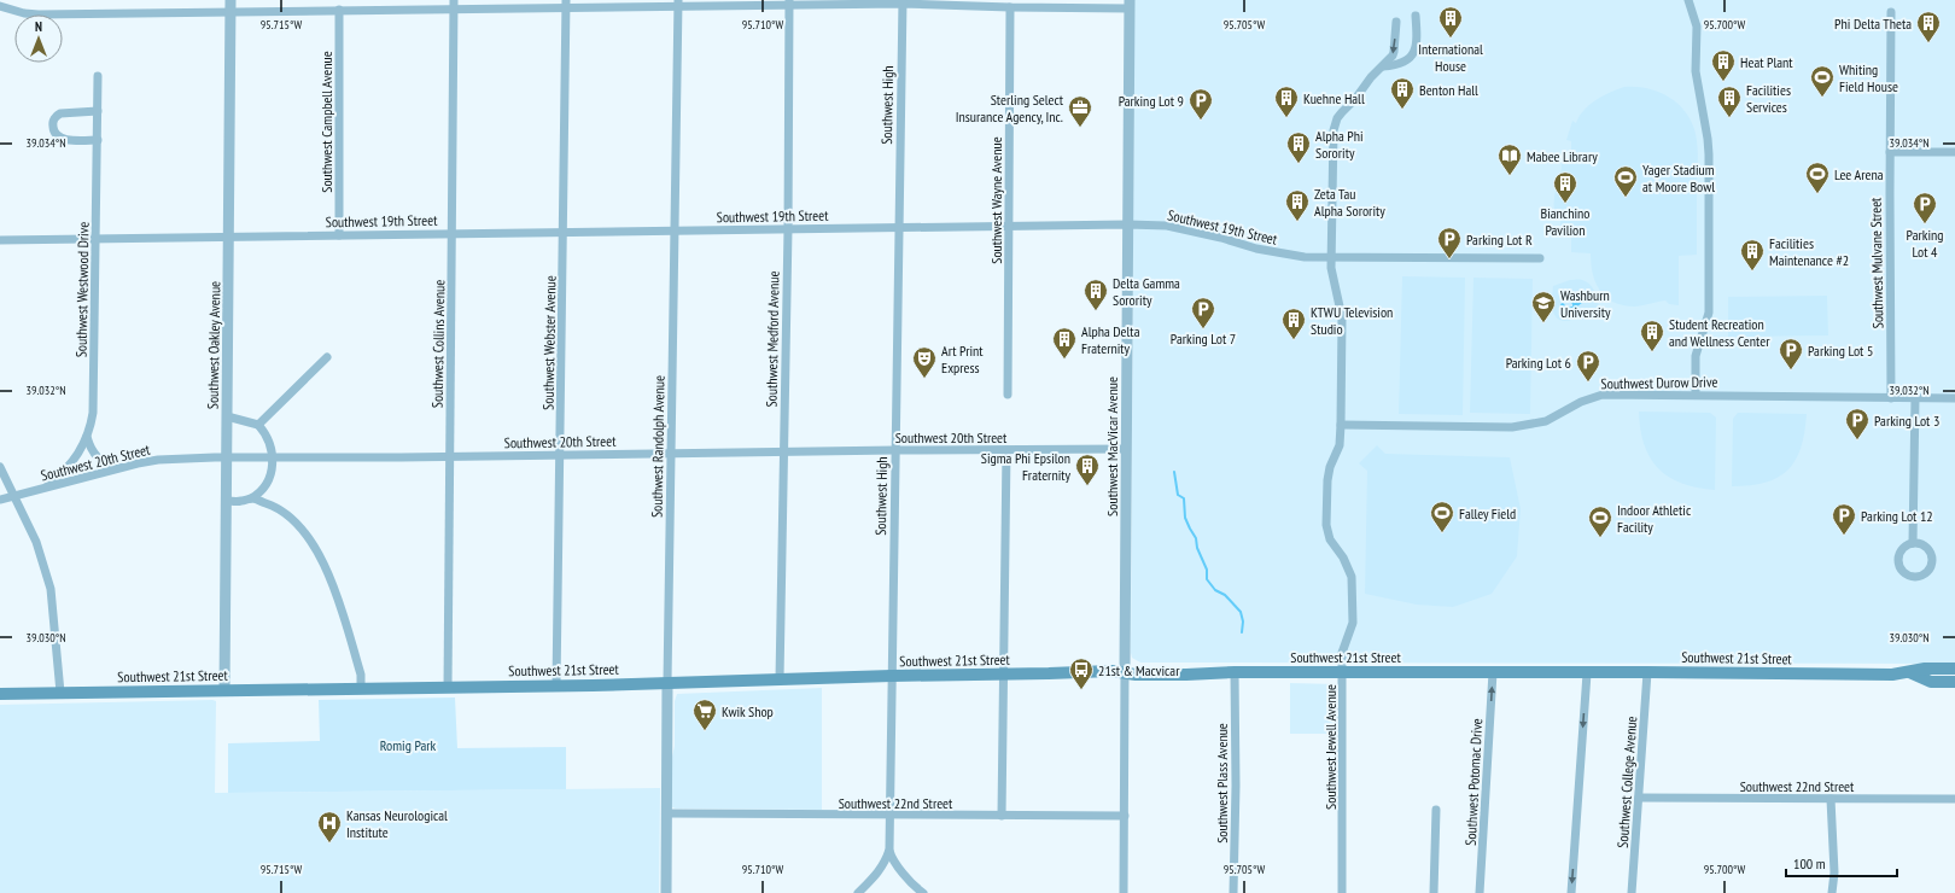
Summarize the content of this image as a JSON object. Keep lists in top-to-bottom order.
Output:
{
  "streets": {
    "main road": ["Southwest 21st Street"],
    "street": [
      "Southwest High",
      "Southwest Campbell Avenue",
      "Southwest Wayne Avenue",
      "Southwest 19th Street",
      "Southwest Mulvane Street",
      "Southwest Westwood Drive",
      "Southwest Medford Avenue",
      "Southwest Webster Avenue",
      "Southwest Collins Avenue",
      "Southwest Oakley Avenue",
      "Southwest Durow Drive",
      "Southwest 20th Street",
      "Southwest Randolph Avenue",
      "Southwest MacVicar Avenue",
      "Southwest Jewell Avenue",
      "Southwest Potomac Drive",
      "Southwest College Avenue",
      "Southwest Plass Avenue",
      "Southwest 22nd Street"
    ]
  },
  "crossings": [
    ["Southwest High", "Southwest 19th Street"],
    ["Southwest High", "Southwest 20th Street"],
    ["Southwest High", "Southwest 21st Street"],
    ["Southwest High", "Southwest 22nd Street"],
    ["Southwest Campbell Avenue", "Southwest 19th Street"],
    ["Southwest Wayne Avenue", "Southwest 19th Street"],
    ["Southwest 19th Street", "Southwest Westwood Drive"],
    ["Southwest 19th Street", "Southwest Medford Avenue"],
    ["Southwest 19th Street", "Southwest Webster Avenue"],
    ["Southwest 19th Street", "Southwest Collins Avenue"],
    ["Southwest 19th Street", "Southwest Oakley Avenue"],
    ["Southwest 19th Street", "Southwest Randolph Avenue"],
    ["Southwest 19th Street", "Southwest MacVicar Avenue"],
    ["Southwest 19th Street", "Southwest Jewell Avenue"],
    ["Southwest Mulvane Street", "Southwest Durow Drive"],
    ["Southwest Westwood Drive", "Southwest 20th Street"],
    ["Southwest Medford Avenue", "Southwest 20th Street"],
    ["Southwest Medford Avenue", "Southwest 21st Street"],
    ["Southwest Webster Avenue", "Southwest 20th Street"],
    ["Southwest Webster Avenue", "Southwest 21st Street"],
    ["Southwest Collins Avenue", "Southwest 20th Street"],
    ["Southwest Collins Avenue", "Southwest 21st Street"],
    ["Southwest Oakley Avenue", "Southwest 20th Street"],
    ["Southwest Oakley Avenue", "Southwest 21st Street"],
    ["Southwest Durow Drive", "Southwest Jewell Avenue"],
    ["Southwest 20th Street", "Southwest Randolph Avenue"],
    ["Southwest 20th Street", "Southwest MacVicar Avenue"],
    ["Southwest Randolph Avenue", "Southwest 21st Street"],
    ["Southwest Randolph Avenue", "Southwest 22nd Street"],
    ["Southwest MacVicar Avenue", "Southwest 21st Street"],
    ["Southwest MacVicar Avenue", "Southwest 22nd Street"],
    ["Southwest 21st Street", "Southwest Jewell Avenue"],
    ["Southwest 21st Street", "Southwest Potomac Drive"],
    ["Southwest 21st Street", "Southwest College Avenue"],
    ["Southwest 21st Street", "Southwest Plass Avenue"],
    ["Southwest College Avenue", "Southwest 22nd Street"]
  ],
  "parks": ["Romig Park"],
  "places": {
    "building": [
      "International House",
      "Phi Delta Theta",
      "Heat Plant",
      "Benton Hall",
      "Kuehne Hall",
      "Facilities Services",
      "Alpha Phi Sorority",
      "Bianchino Pavilion",
      "Zeta Tau Alpha Sorority",
      "Facilities Maintenance #2",
      "Delta Gamma Sorority",
      "KTWU Television Studio",
      "Student Recreation and Wellness Center",
      "Alpha Delta Fraternity",
      "Sigma Phi Epsilon Fraternity"
    ],
    "sports": [
      "Whiting Field House",
      "Lee Arena",
      "Yager Stadium at Moore Bowl",
      "Falley Field",
      "Indoor Athletic Facility"
    ],
    "parking": [
      "Parking Lot 9",
      "Parking Lot 4",
      "Parking Lot R",
      "Parking Lot 7",
      "Parking Lot 5",
      "Parking Lot 6",
      "Parking Lot 3",
      "Parking Lot 12"
    ],
    "office": ["Sterling Select Insurance Agency, Inc."],
    "library": ["Mabee Library"],
    "school or university": ["Washburn University"],
    "theatre": ["Art Print Express"],
    "bus stop": ["21st & Macvicar"],
    "supermarket": ["Kwik Shop"],
    "hospital": ["Kansas Neurological Institute"]
  },
  "scale_bar": "100 m",
  "north": "top",
  "coordinates": [
    "95.715°W",
    "95.710°W",
    "95.705°W",
    "95.700°W",
    "39.034°N",
    "39.032°N",
    "39.030°N"
  ]
}
